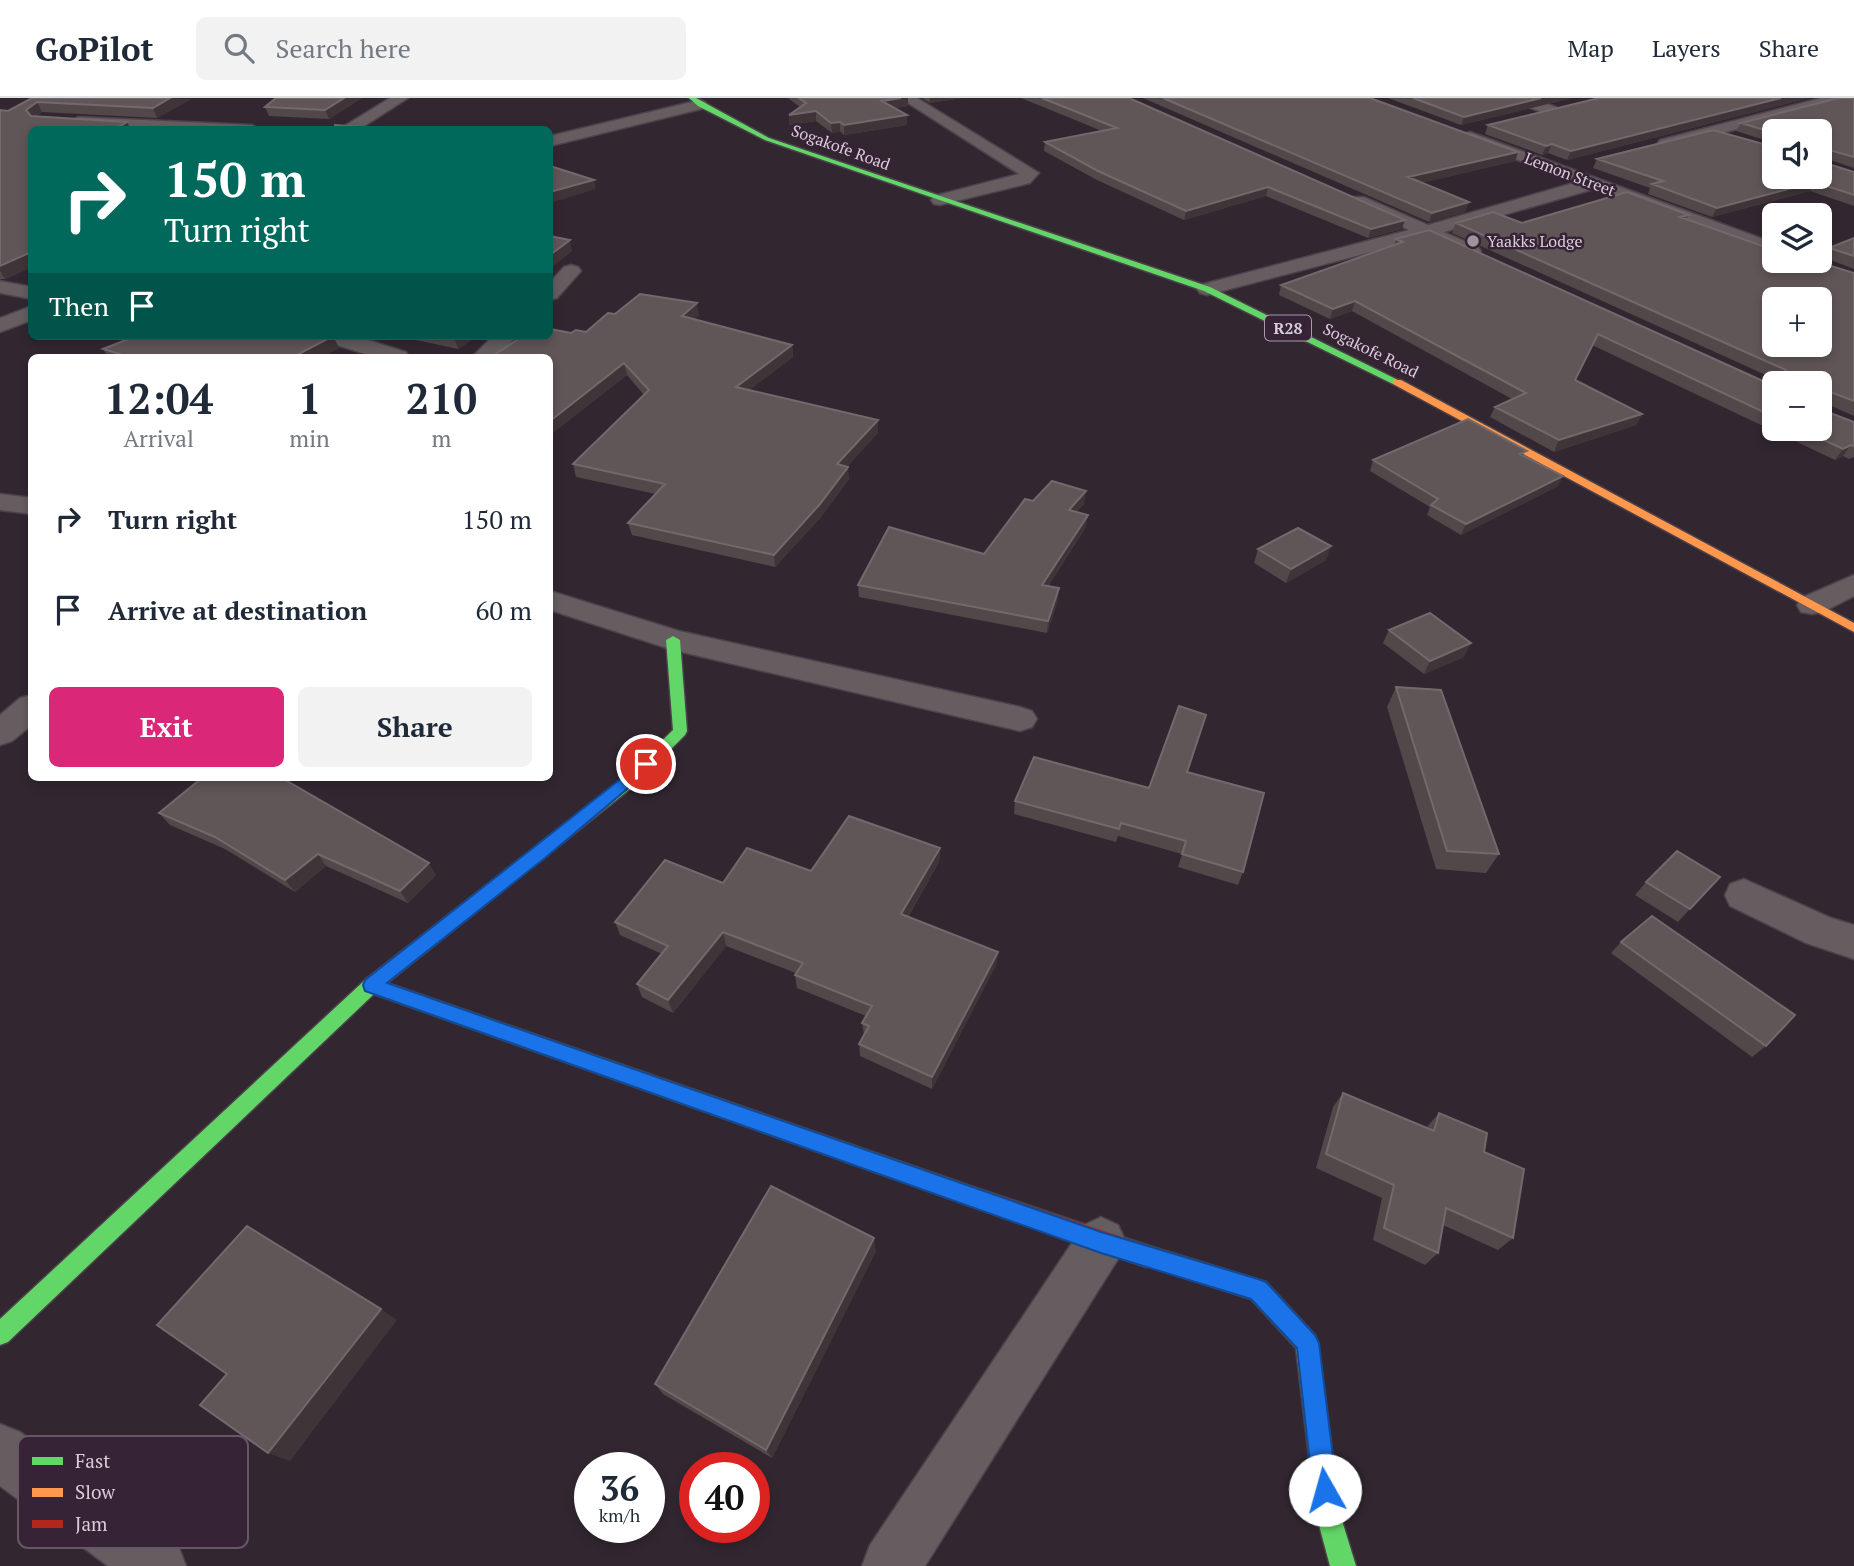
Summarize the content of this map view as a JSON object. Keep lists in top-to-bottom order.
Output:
{
  "streets": {
    "main road": ["Sogakofe Road", "R28"],
    "street": ["Lemon Street"]
  },
  "places": ["Yaakks Lodge"],
  "legend": ["Fast", "Slow", "Jam"],
  "page": {
    "header": "GoPilot",
    "search": "Search here",
    "nav": ["Map", "Layers", "Share"],
    "map_buttons": ["+", "−"],
    "turn": ["150 m", "Turn right"],
    "then": "Then",
    "eta": [
      "12:04",
      "Arrival",
      "1",
      "min",
      "210",
      "m"
    ],
    "list": [
      {
        "name": "Turn right",
        "value": "150 m"
      },
      {
        "name": "Arrive at destination",
        "value": "60 m"
      }
    ],
    "buttons": ["Exit", "Share"],
    "speed": "36 km/h",
    "limit": "40"
  }
}
